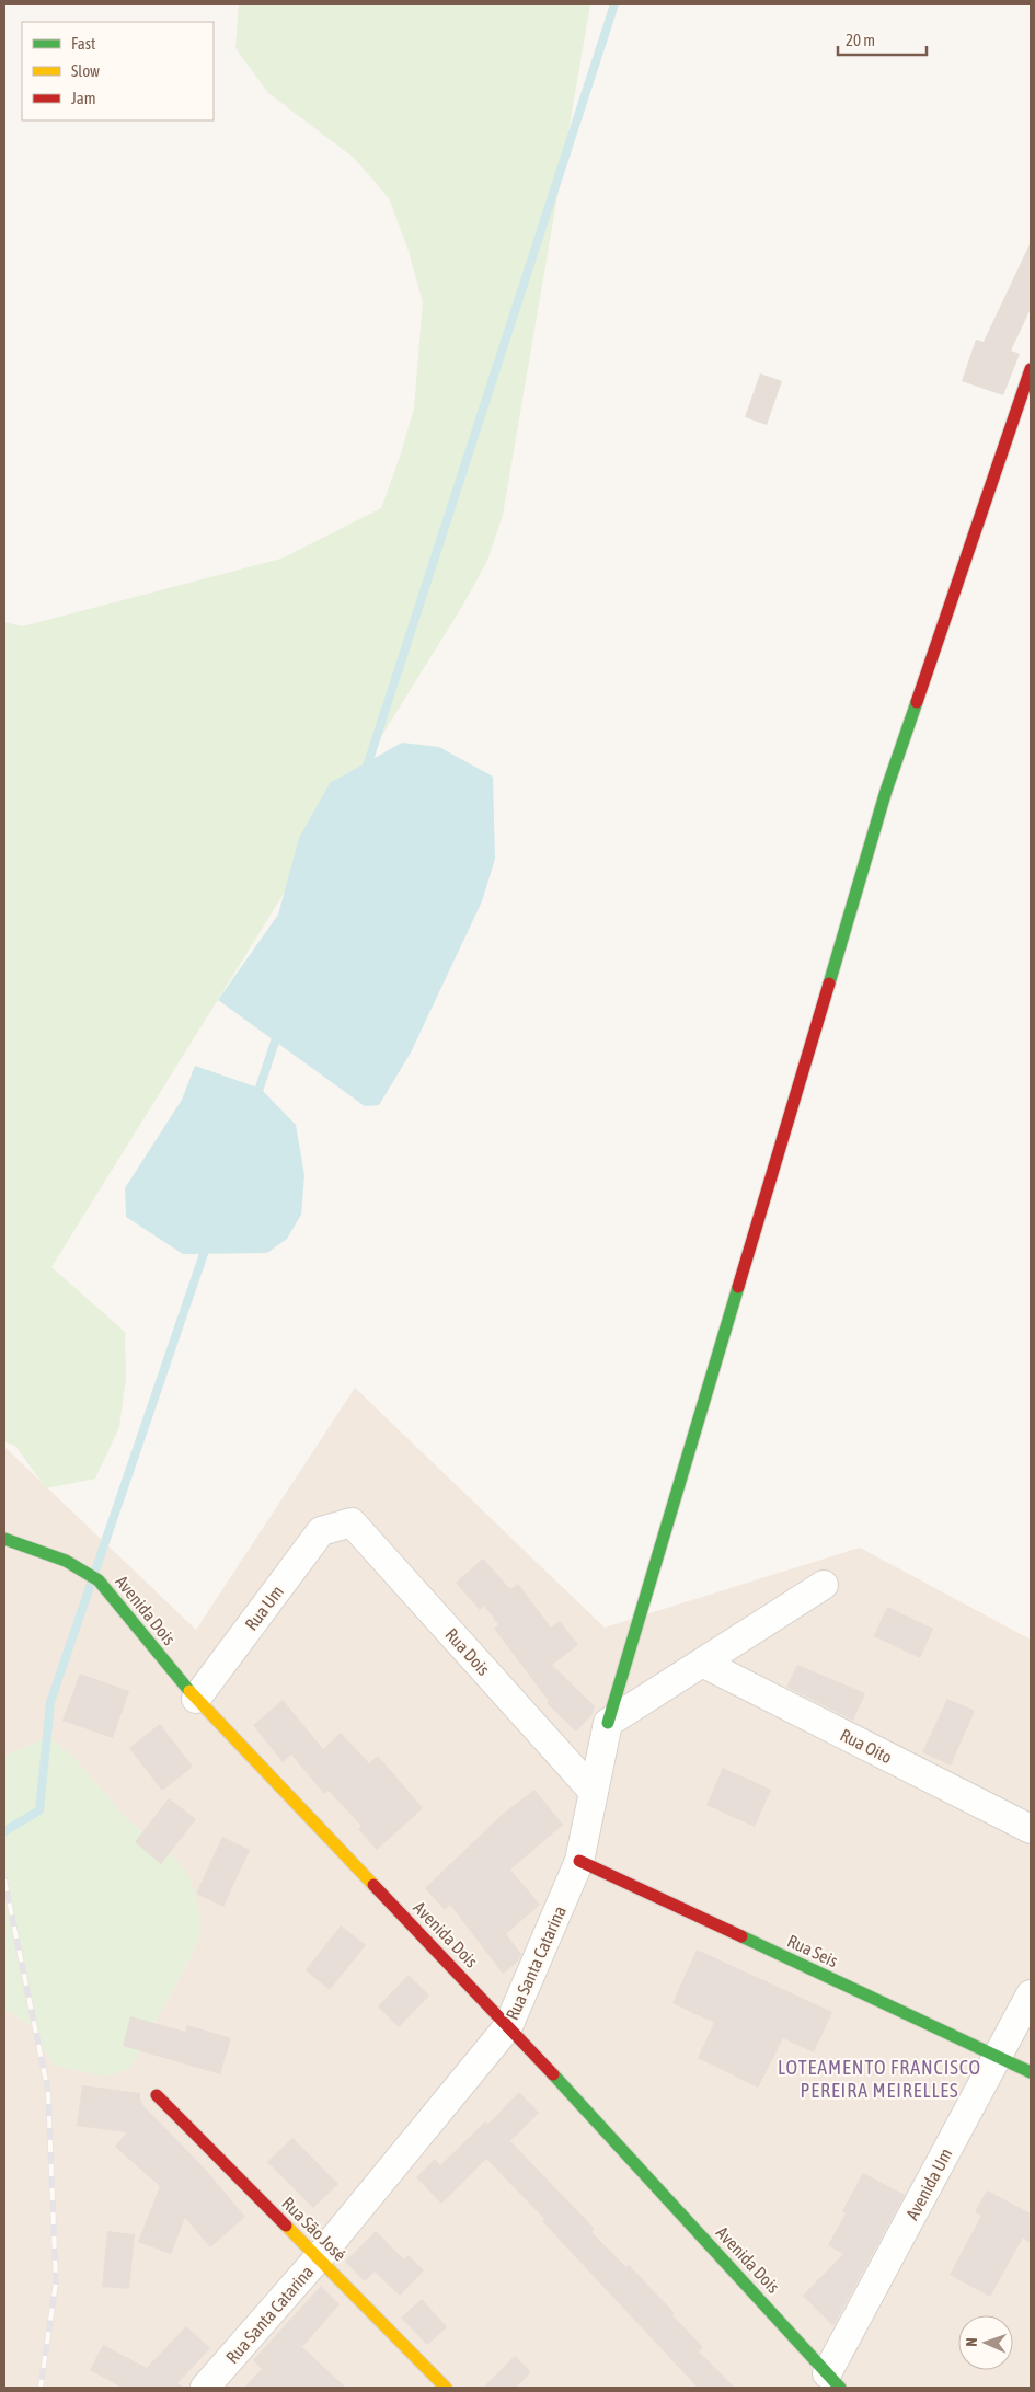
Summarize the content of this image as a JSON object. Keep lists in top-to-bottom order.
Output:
{
  "streets": {
    "street": [
      "Rua Um",
      "Avenida Dois",
      "Rua Dois",
      "Rua Oito",
      "Rua Seis",
      "Rua Santa Catarina",
      "Avenida Um",
      "Rua São José"
    ]
  },
  "crossings": [
    ["Rua Um", "Avenida Dois"],
    ["Rua Um", "Rua Dois"],
    ["Avenida Dois", "Rua Santa Catarina"],
    ["Avenida Dois", "Avenida Um"],
    ["Rua Dois", "Rua Santa Catarina"],
    ["Rua Seis", "Rua Santa Catarina"],
    ["Rua Seis", "Avenida Um"],
    ["Rua Santa Catarina", "Rua São José"]
  ],
  "districts": ["LOTEAMENTO FRANCISCO PEREIRA MEIRELLES"],
  "legend": ["Fast", "Slow", "Jam"],
  "scale_bar": "20 m",
  "north": "left"
}
